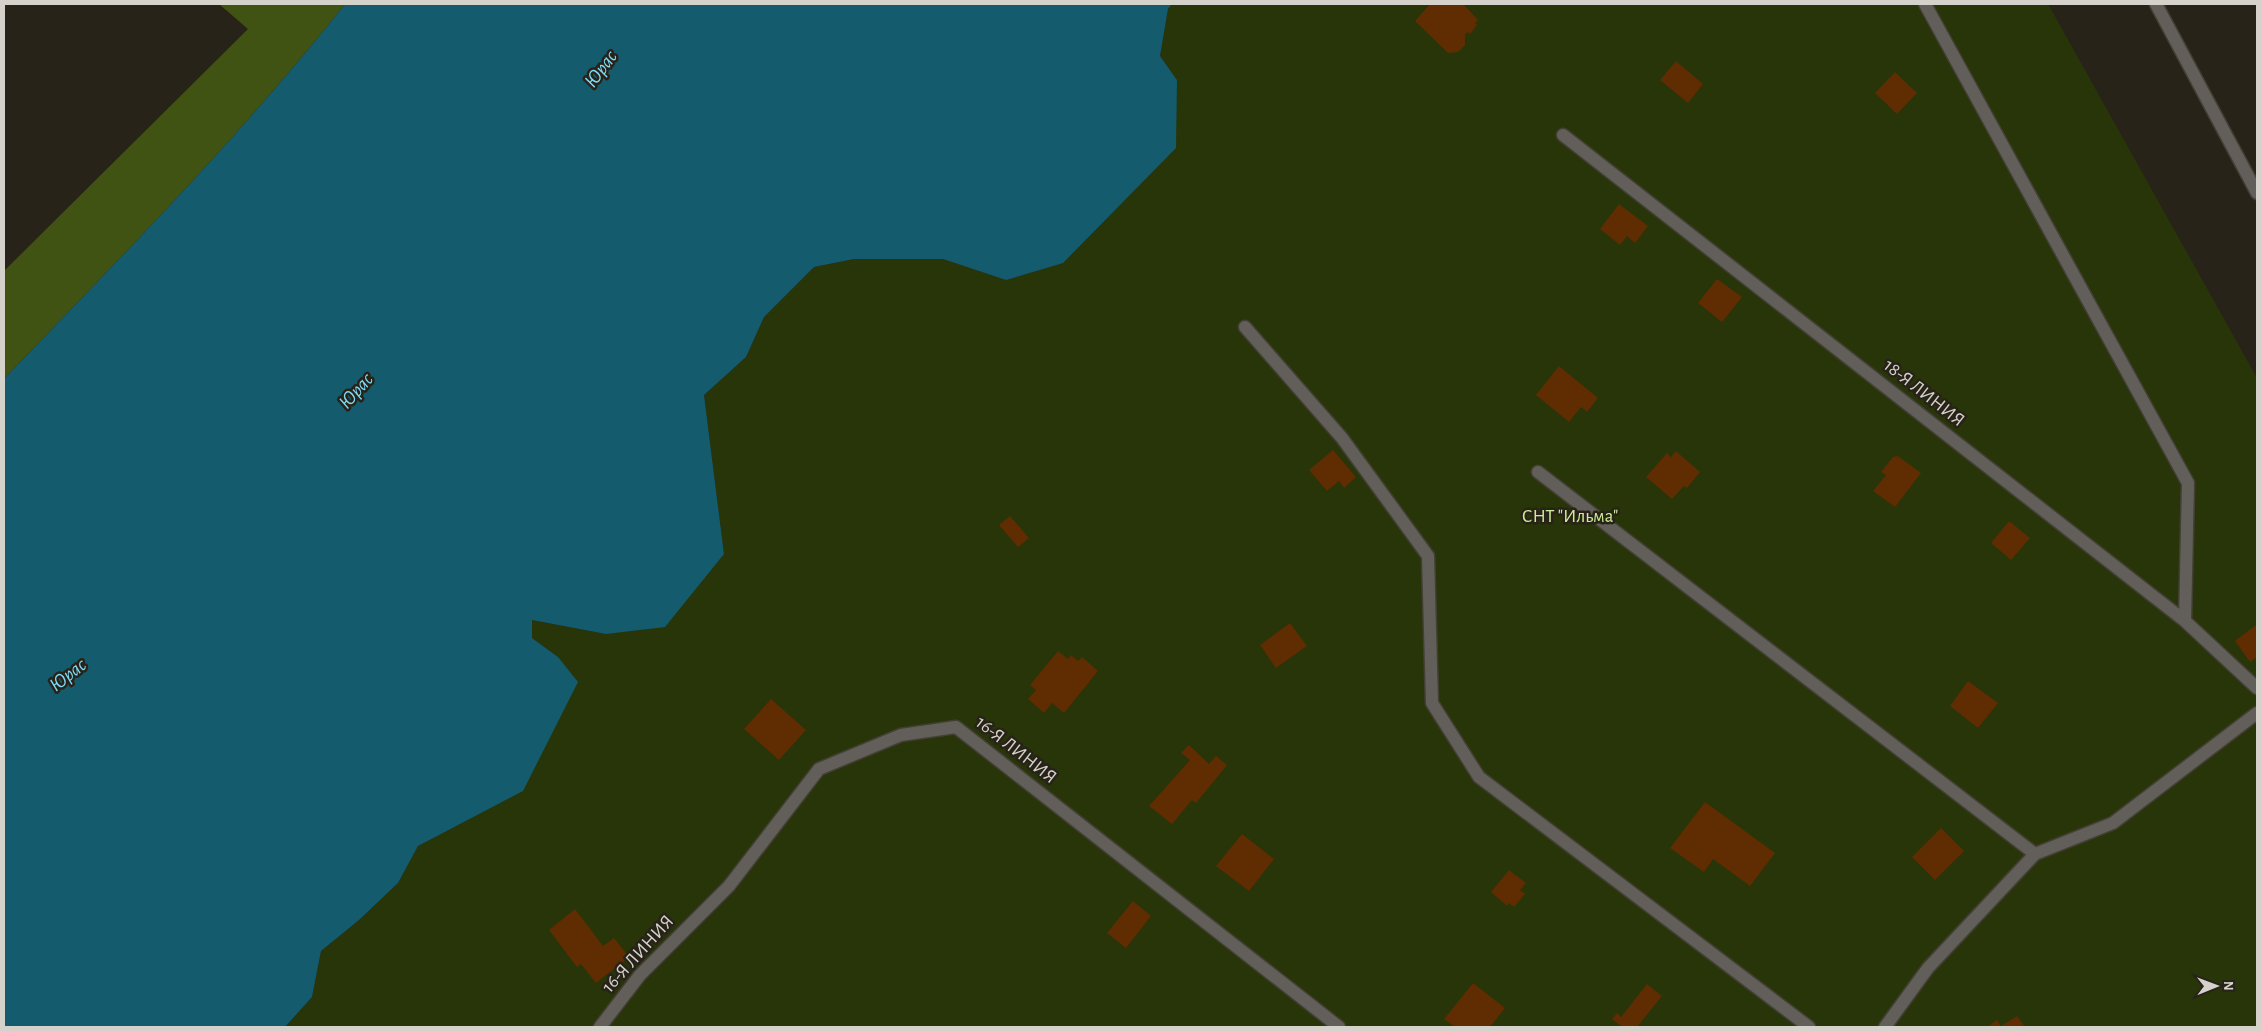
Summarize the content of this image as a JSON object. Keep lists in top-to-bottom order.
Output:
{
  "streets": {
    "street": ["18-Я ЛИНИЯ", "16-Я ЛИНИЯ"]
  },
  "water": ["Юрас"],
  "parks": ["СНТ \"Ильма\""],
  "north": "right"
}
